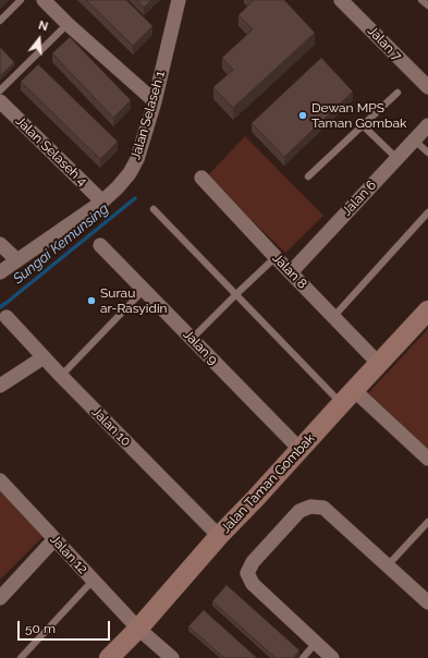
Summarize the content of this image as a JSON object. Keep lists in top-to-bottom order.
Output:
{
  "streets": {
    "street": [
      "Jalan 7",
      "Jalan Selaseh 1",
      "Jalan Selaseh 4",
      "Jalan 6",
      "Jalan 8",
      "Jalan 9",
      "Jalan 10",
      "Jalan Taman Gombak",
      "Jalan 12"
    ]
  },
  "crossings": [
    ["Jalan Selaseh 1", "Jalan Selaseh 4"],
    ["Jalan 6", "Jalan 8"],
    ["Jalan 8", "Jalan Taman Gombak"],
    ["Jalan 9", "Jalan Taman Gombak"],
    ["Jalan 10", "Jalan Taman Gombak"],
    ["Jalan Taman Gombak", "Jalan 12"]
  ],
  "water": ["Sungai Kemunsing"],
  "places": ["Dewan MPS Taman Gombak", "Surau ar-Rasyidin"],
  "scale_bar": "50 m",
  "north": "top"
}
